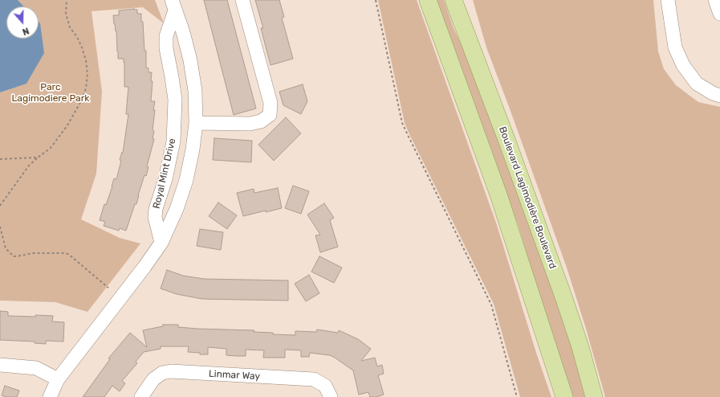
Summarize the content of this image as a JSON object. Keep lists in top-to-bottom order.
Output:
{
  "streets": {
    "main road": ["Boulevard Lagimodière Boulevard"],
    "street": ["Royal Mint Drive", "Linmar Way"]
  },
  "parks": ["Parc Lagimodiere Park"],
  "north": "bottom"
}
